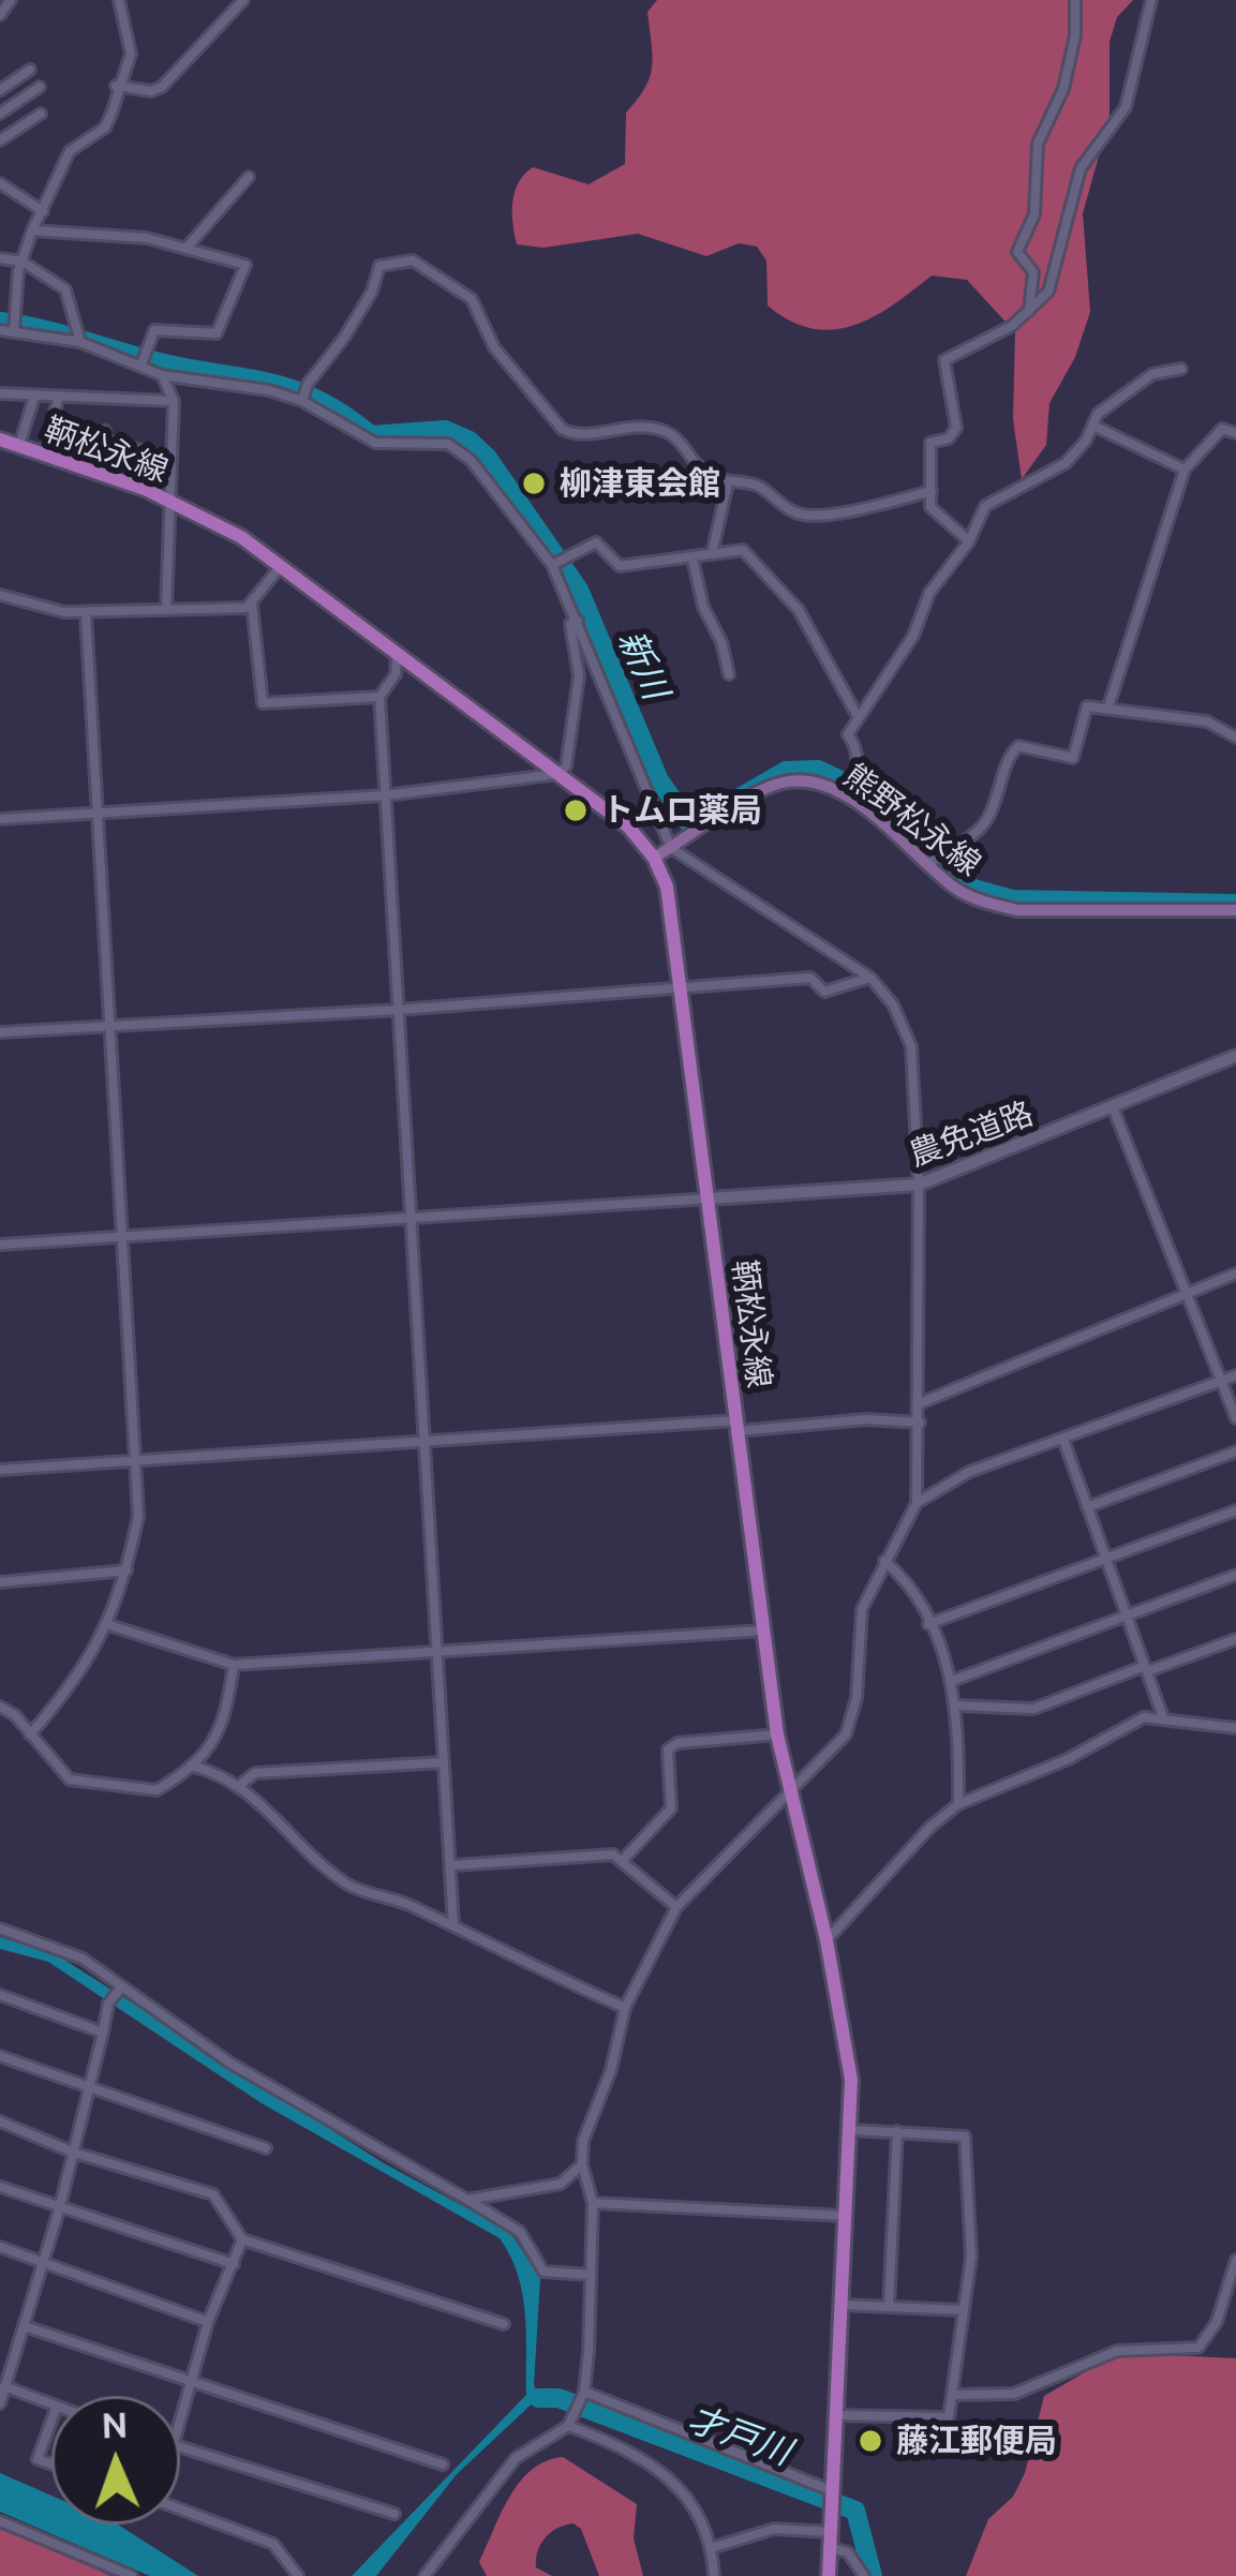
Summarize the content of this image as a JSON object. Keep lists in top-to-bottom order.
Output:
{
  "streets": {
    "main road": ["鞆松永線", "熊野松永線"],
    "street": ["農免道路"]
  },
  "crossings": [
    ["鞆松永線", "熊野松永線"],
    ["鞆松永線", "農免道路"]
  ],
  "water": ["新川", "才戸川"],
  "places": ["柳津東会館", "トムロ薬局", "藤江郵便局"],
  "north": "top"
}
